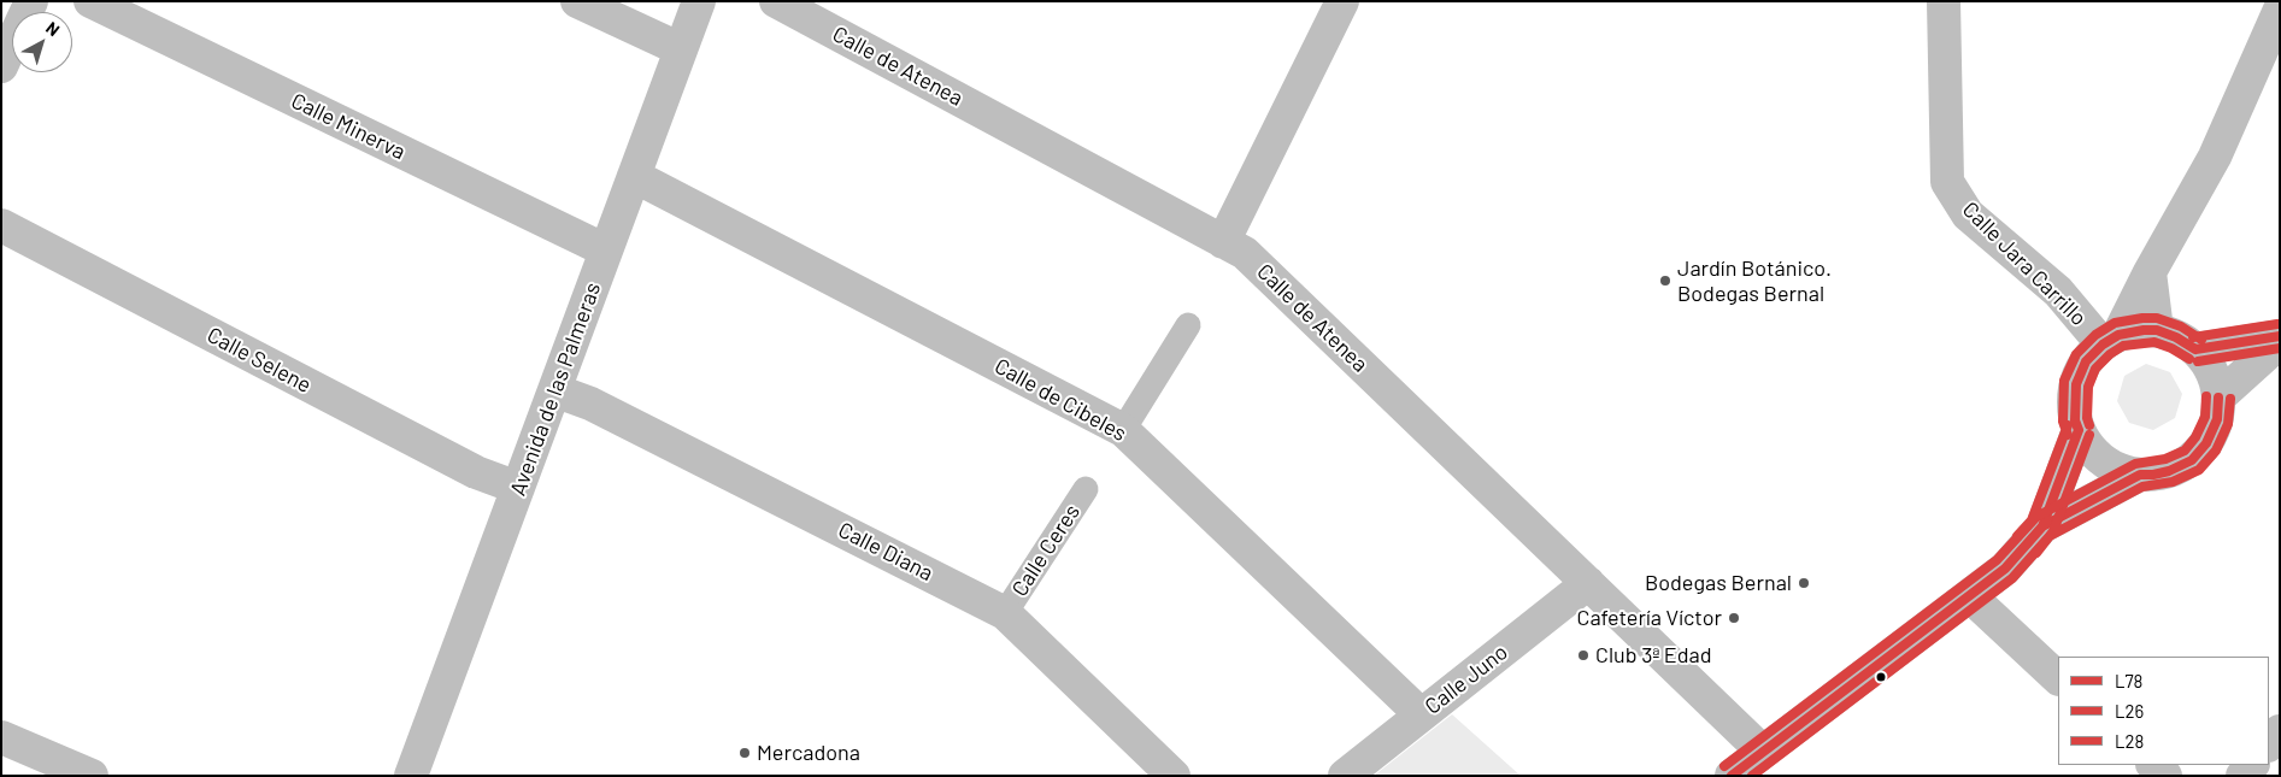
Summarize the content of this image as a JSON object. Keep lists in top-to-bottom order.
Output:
{
  "streets": {
    "street": [
      "Calle de Atenea",
      "Calle Minerva",
      "Calle Jara Carrillo",
      "Calle Selene",
      "Avenida de las Palmeras",
      "Calle de Cibeles",
      "Calle Ceres",
      "Calle Diana",
      "Calle Juno"
    ]
  },
  "crossings": [
    ["Calle de Atenea", "Calle Juno"],
    ["Calle Minerva", "Avenida de las Palmeras"],
    ["Calle Selene", "Avenida de las Palmeras"],
    ["Avenida de las Palmeras", "Calle de Cibeles"],
    ["Avenida de las Palmeras", "Calle Diana"],
    ["Calle de Cibeles", "Calle Juno"],
    ["Calle Ceres", "Calle Diana"]
  ],
  "places": [
    "Jardín Botánico. Bodegas Bernal",
    "Bodegas Bernal",
    "Cafetería Víctor",
    "Club 3ª Edad",
    "Mercadona"
  ],
  "lines": ["transit line L28", "transit line L78", "transit line L26"],
  "legend": ["L78", "L26", "L28"],
  "north": "top right"
}
